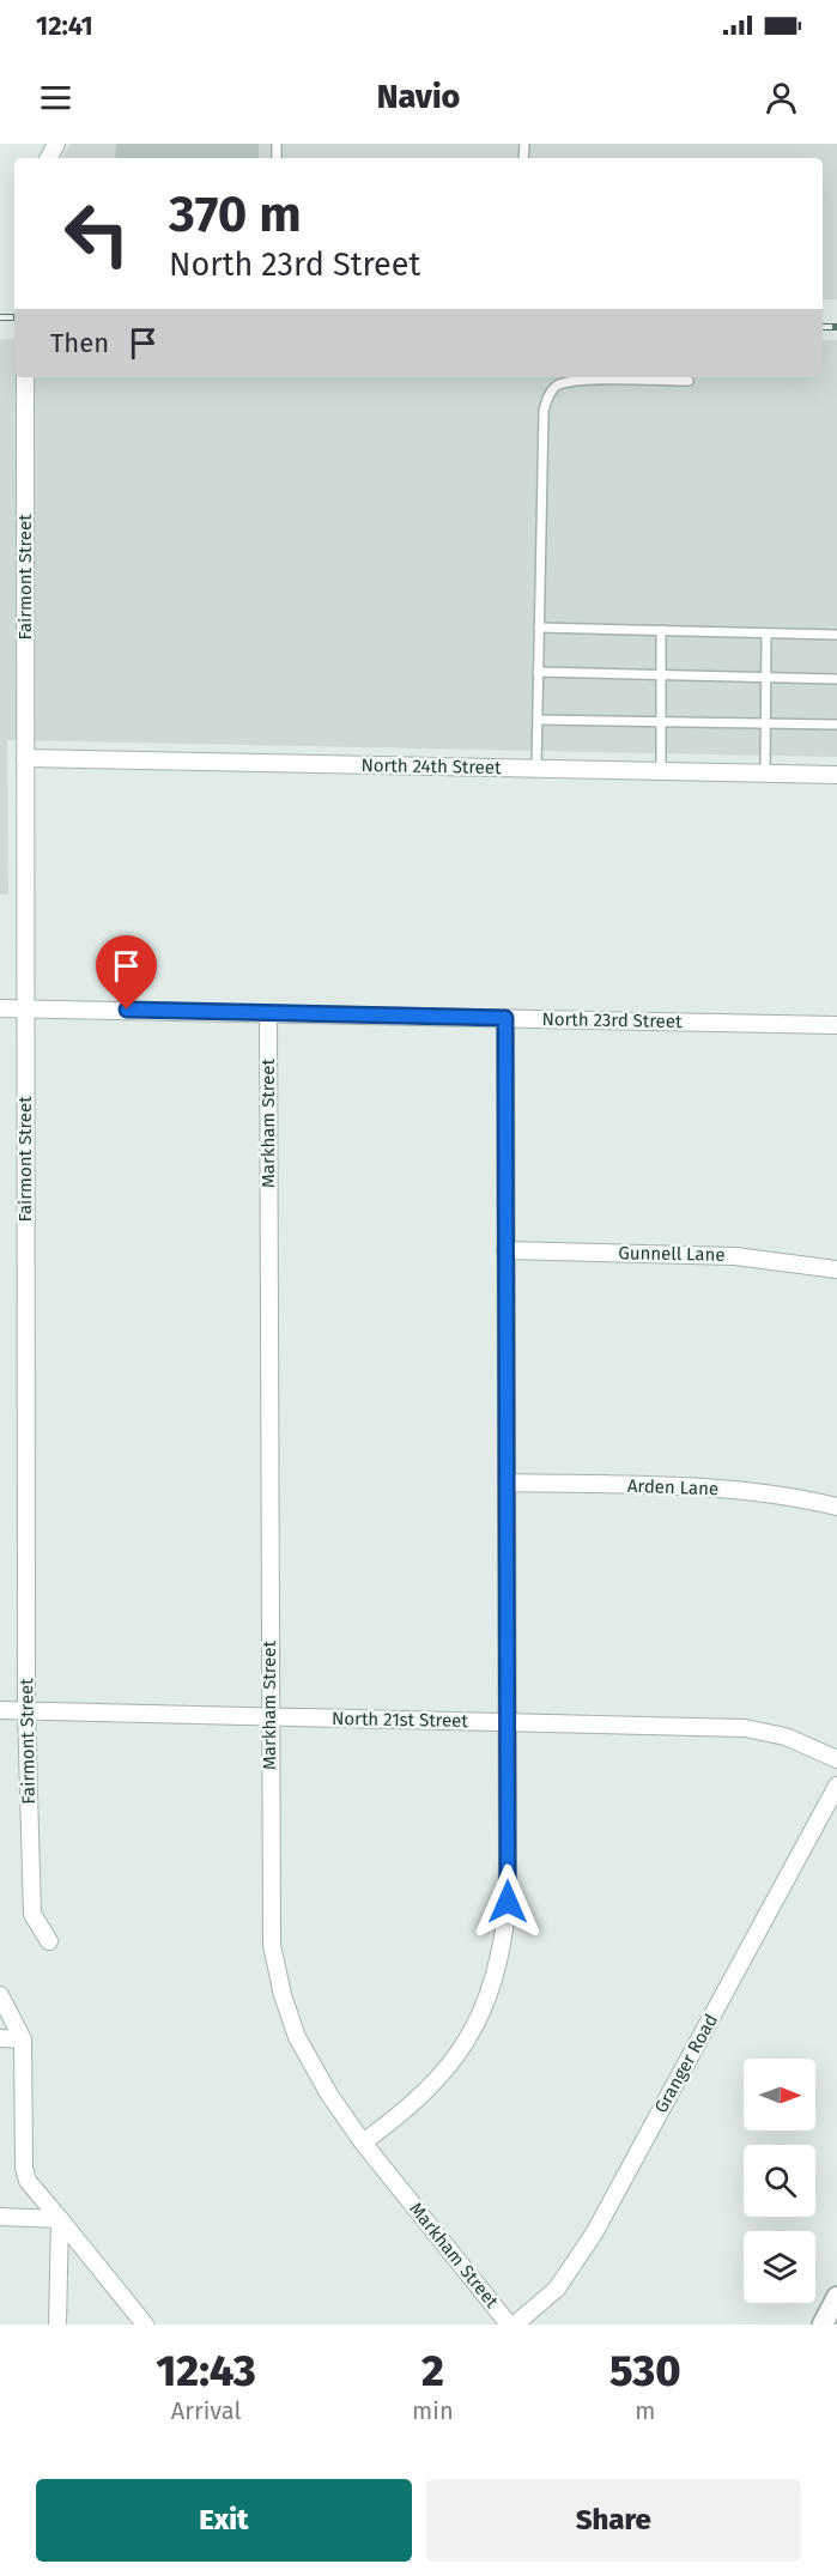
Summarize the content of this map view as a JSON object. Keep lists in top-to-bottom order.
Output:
{
  "streets": {
    "street": [
      "Fairmont Street",
      "North 24th Street",
      "North 23rd Street",
      "Markham Street",
      "Gunnell Lane",
      "Arden Lane",
      "North 21st Street",
      "Granger Road"
    ]
  },
  "crossings": [
    ["Fairmont Street", "North 24th Street"],
    ["Fairmont Street", "North 23rd Street"],
    ["Fairmont Street", "North 21st Street"],
    ["North 23rd Street", "Markham Street"],
    ["Markham Street", "North 21st Street"],
    ["Markham Street", "Granger Road"]
  ],
  "north": "right",
  "page": {
    "status": "12:41",
    "header": "Navio",
    "turn": ["370 m", "North 23rd Street"],
    "then": "Then",
    "eta": [
      "12:43",
      "Arrival",
      "2",
      "min",
      "530",
      "m"
    ],
    "buttons": ["Exit", "Share"]
  }
}
